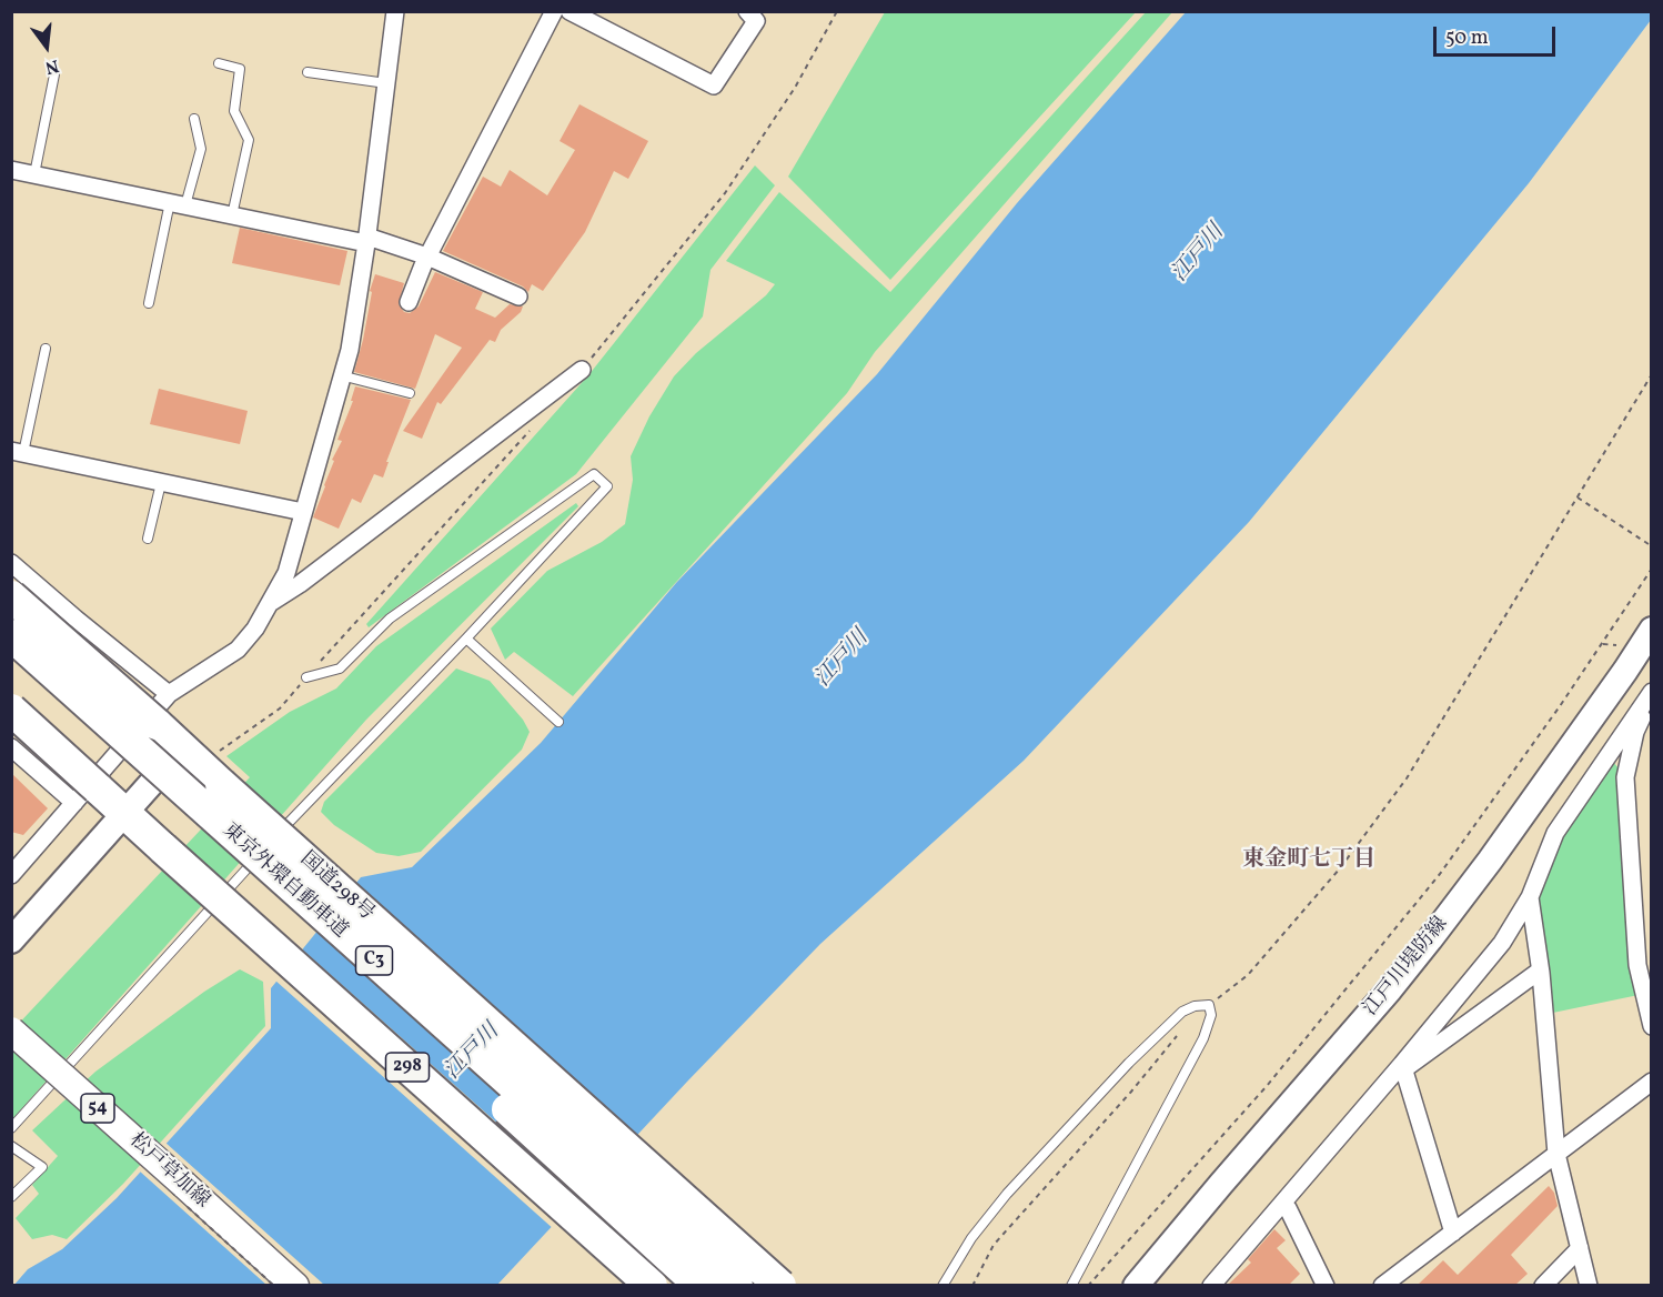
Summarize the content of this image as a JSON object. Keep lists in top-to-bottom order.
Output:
{
  "streets": {
    "highway": [
      "東京外環自動車道",
      "国道298号",
      "C3",
      "298"
    ],
    "main road": ["江戸川堤防線", "54", "松戸草加線"]
  },
  "districts": ["東金町七丁目"],
  "water": ["江戸川"],
  "scale_bar": "50 m",
  "north": "bottom"
}
